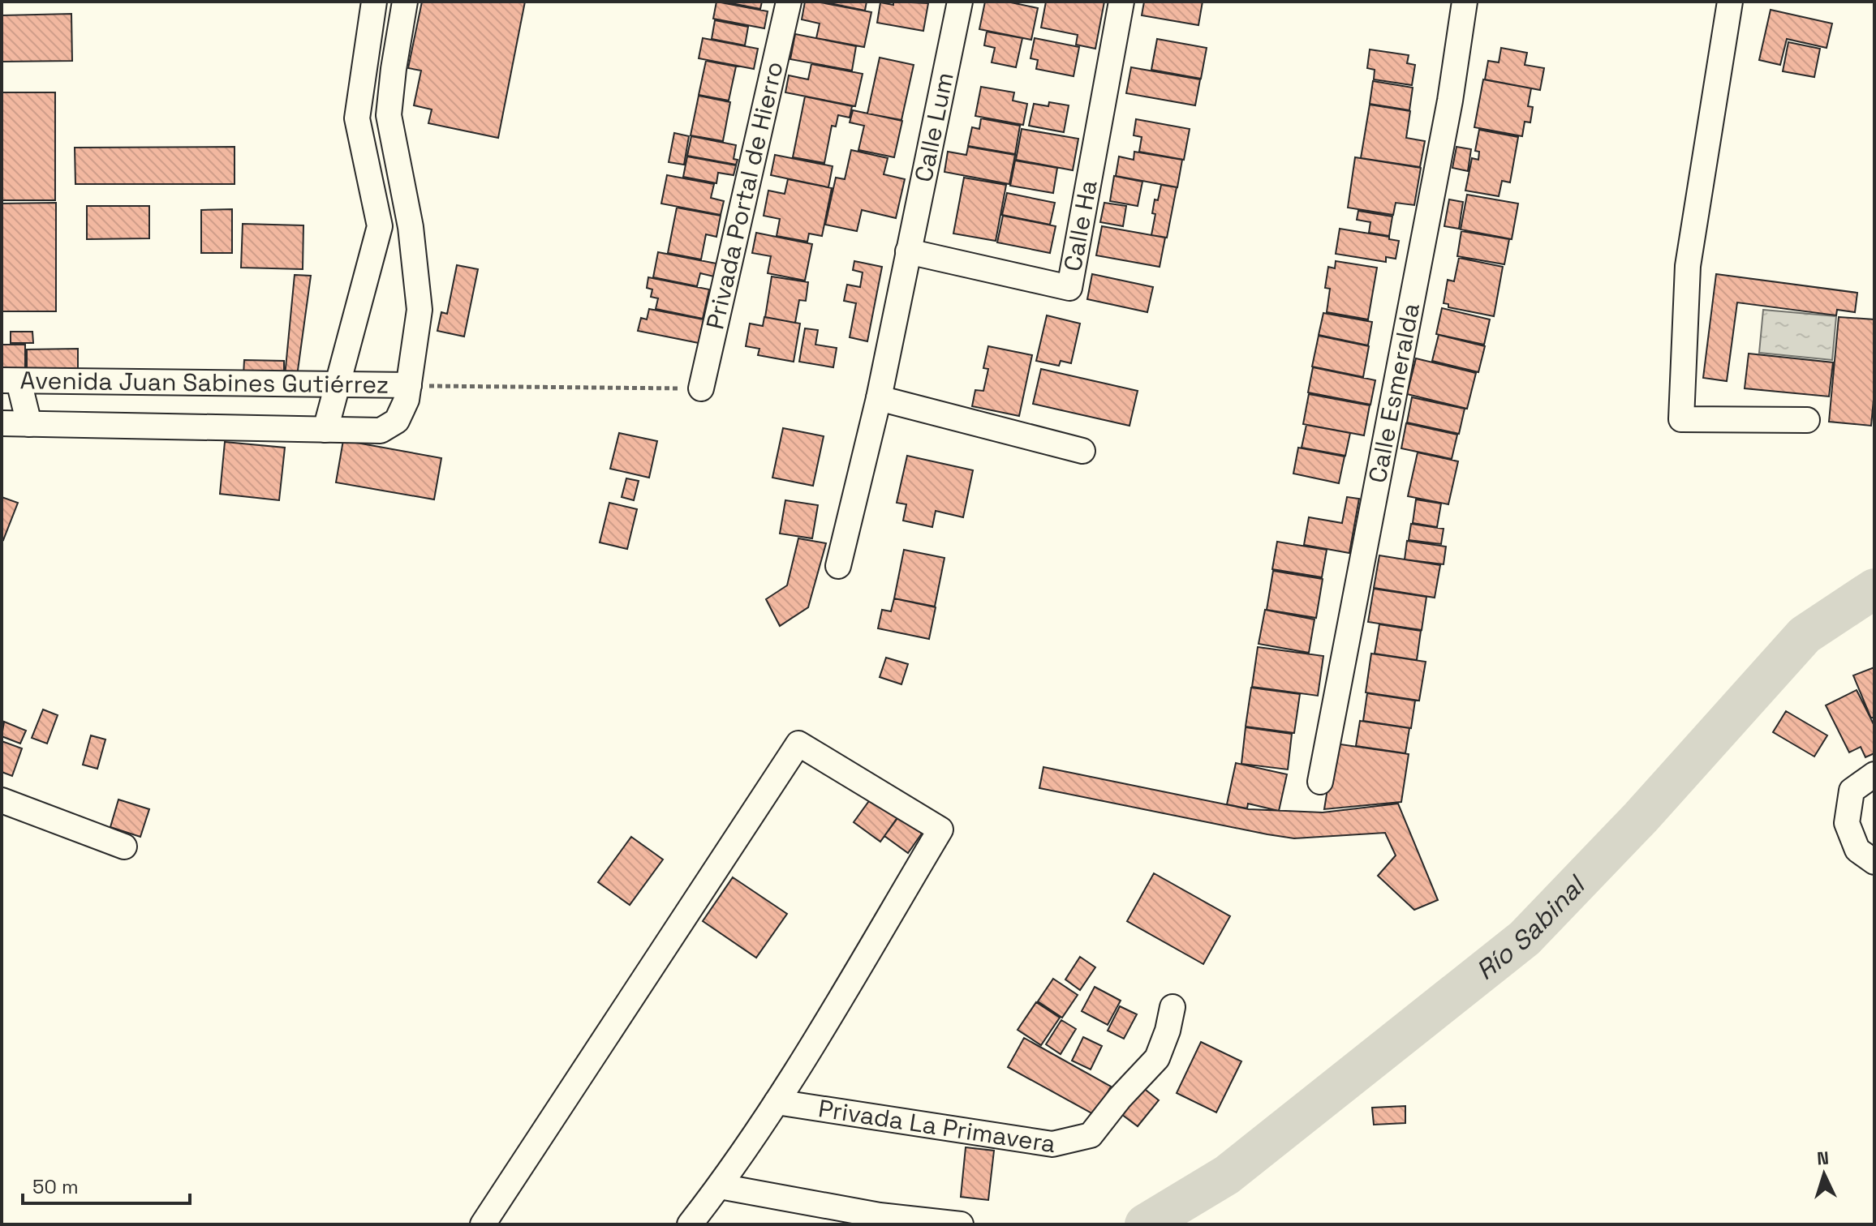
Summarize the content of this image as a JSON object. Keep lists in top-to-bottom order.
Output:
{
  "streets": {
    "street": [
      "Calle Lum",
      "Privada Portal de Hierro",
      "Calle Ha",
      "Avenida Juan Sabines Gutiérrez",
      "Calle Esmeralda",
      "Privada La Primavera"
    ]
  },
  "crossings": [
    ["Calle Lum", "Calle Ha"],
    ["Privada Portal de Hierro", "Avenida Juan Sabines Gutiérrez"]
  ],
  "water": ["Río Sabinal"],
  "scale_bar": "50 m",
  "north": "top"
}
